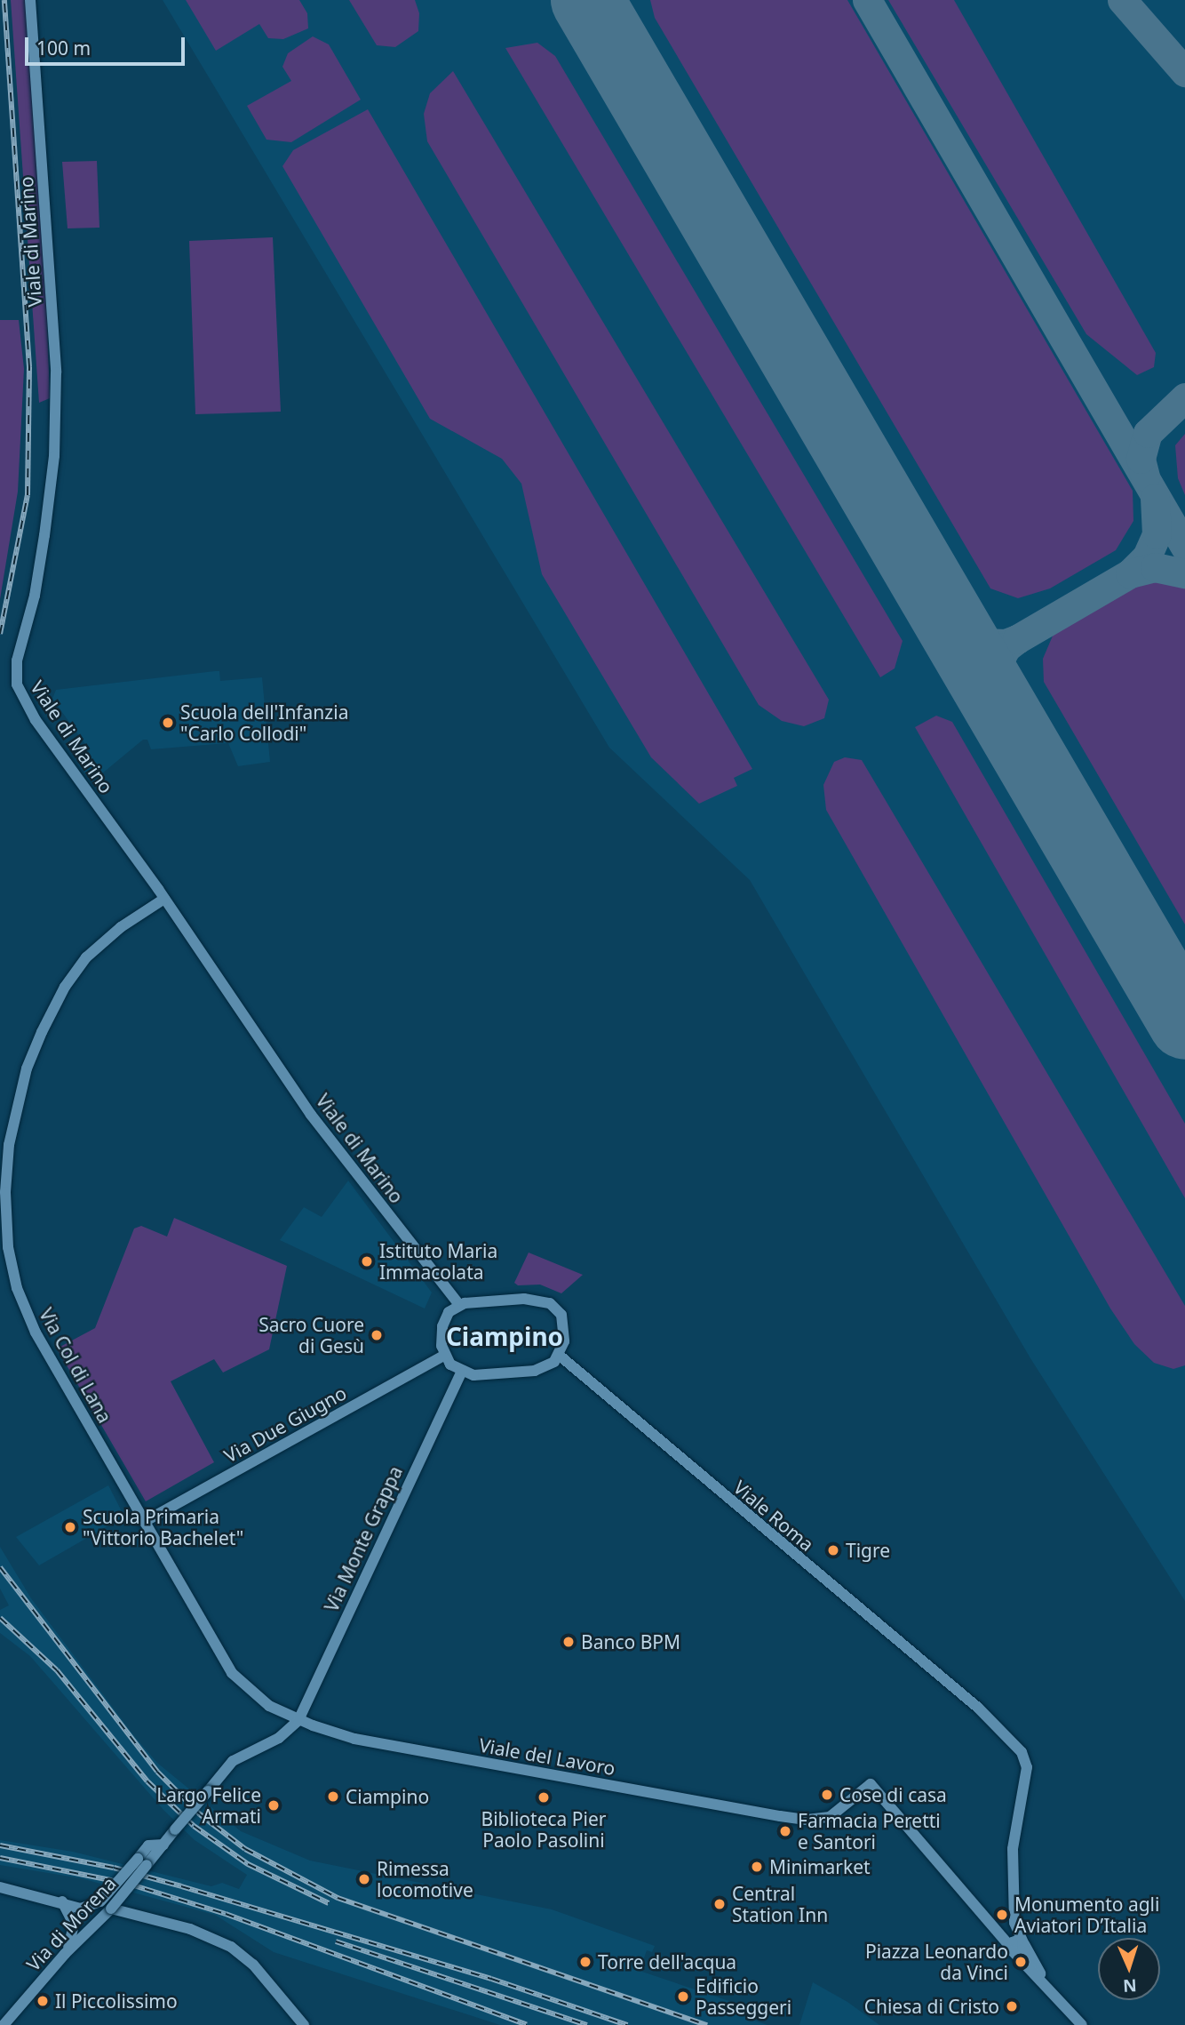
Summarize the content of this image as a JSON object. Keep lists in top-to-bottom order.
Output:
{
  "streets": {
    "street": [
      "Viale di Marino",
      "Via Col di Lana",
      "Via Due Giugno",
      "Viale Roma",
      "Via Monte Grappa",
      "Viale del Lavoro",
      "Via di Morena"
    ]
  },
  "crossings": [
    ["Viale di Marino", "Via Col di Lana"],
    ["Viale di Marino", "Via Due Giugno"],
    ["Viale di Marino", "Viale Roma"],
    ["Viale di Marino", "Via Monte Grappa"],
    ["Via Col di Lana", "Via Due Giugno"],
    ["Via Col di Lana", "Via Monte Grappa"],
    ["Via Col di Lana", "Viale del Lavoro"],
    ["Via Col di Lana", "Via di Morena"],
    ["Via Due Giugno", "Viale Roma"],
    ["Via Due Giugno", "Via Monte Grappa"],
    ["Viale Roma", "Via Monte Grappa"],
    ["Via Monte Grappa", "Viale del Lavoro"],
    ["Via Monte Grappa", "Via di Morena"],
    ["Viale del Lavoro", "Via di Morena"]
  ],
  "districts": ["Ciampino"],
  "places": [
    "Scuola dell'Infanzia \"Carlo Collodi\"",
    "Istituto Maria Immacolata",
    "Sacro Cuore di Gesù",
    "Scuola Primaria \"Vittorio Bachelet\"",
    "Tigre",
    "Banco BPM",
    "Cose di casa",
    "Ciampino",
    "Biblioteca Pier Paolo Pasolini",
    "Largo Felice Armati",
    "Farmacia Peretti e Santori",
    "Minimarket",
    "Rimessa locomotive",
    "Central Station Inn",
    "Monumento agli Aviatori D’Italia",
    "Torre dell'acqua",
    "Piazza Leonardo da Vinci",
    "Edificio Passeggeri",
    "Il Piccolissimo",
    "Chiesa di Cristo"
  ],
  "scale_bar": "100 m",
  "north": "bottom"
}
